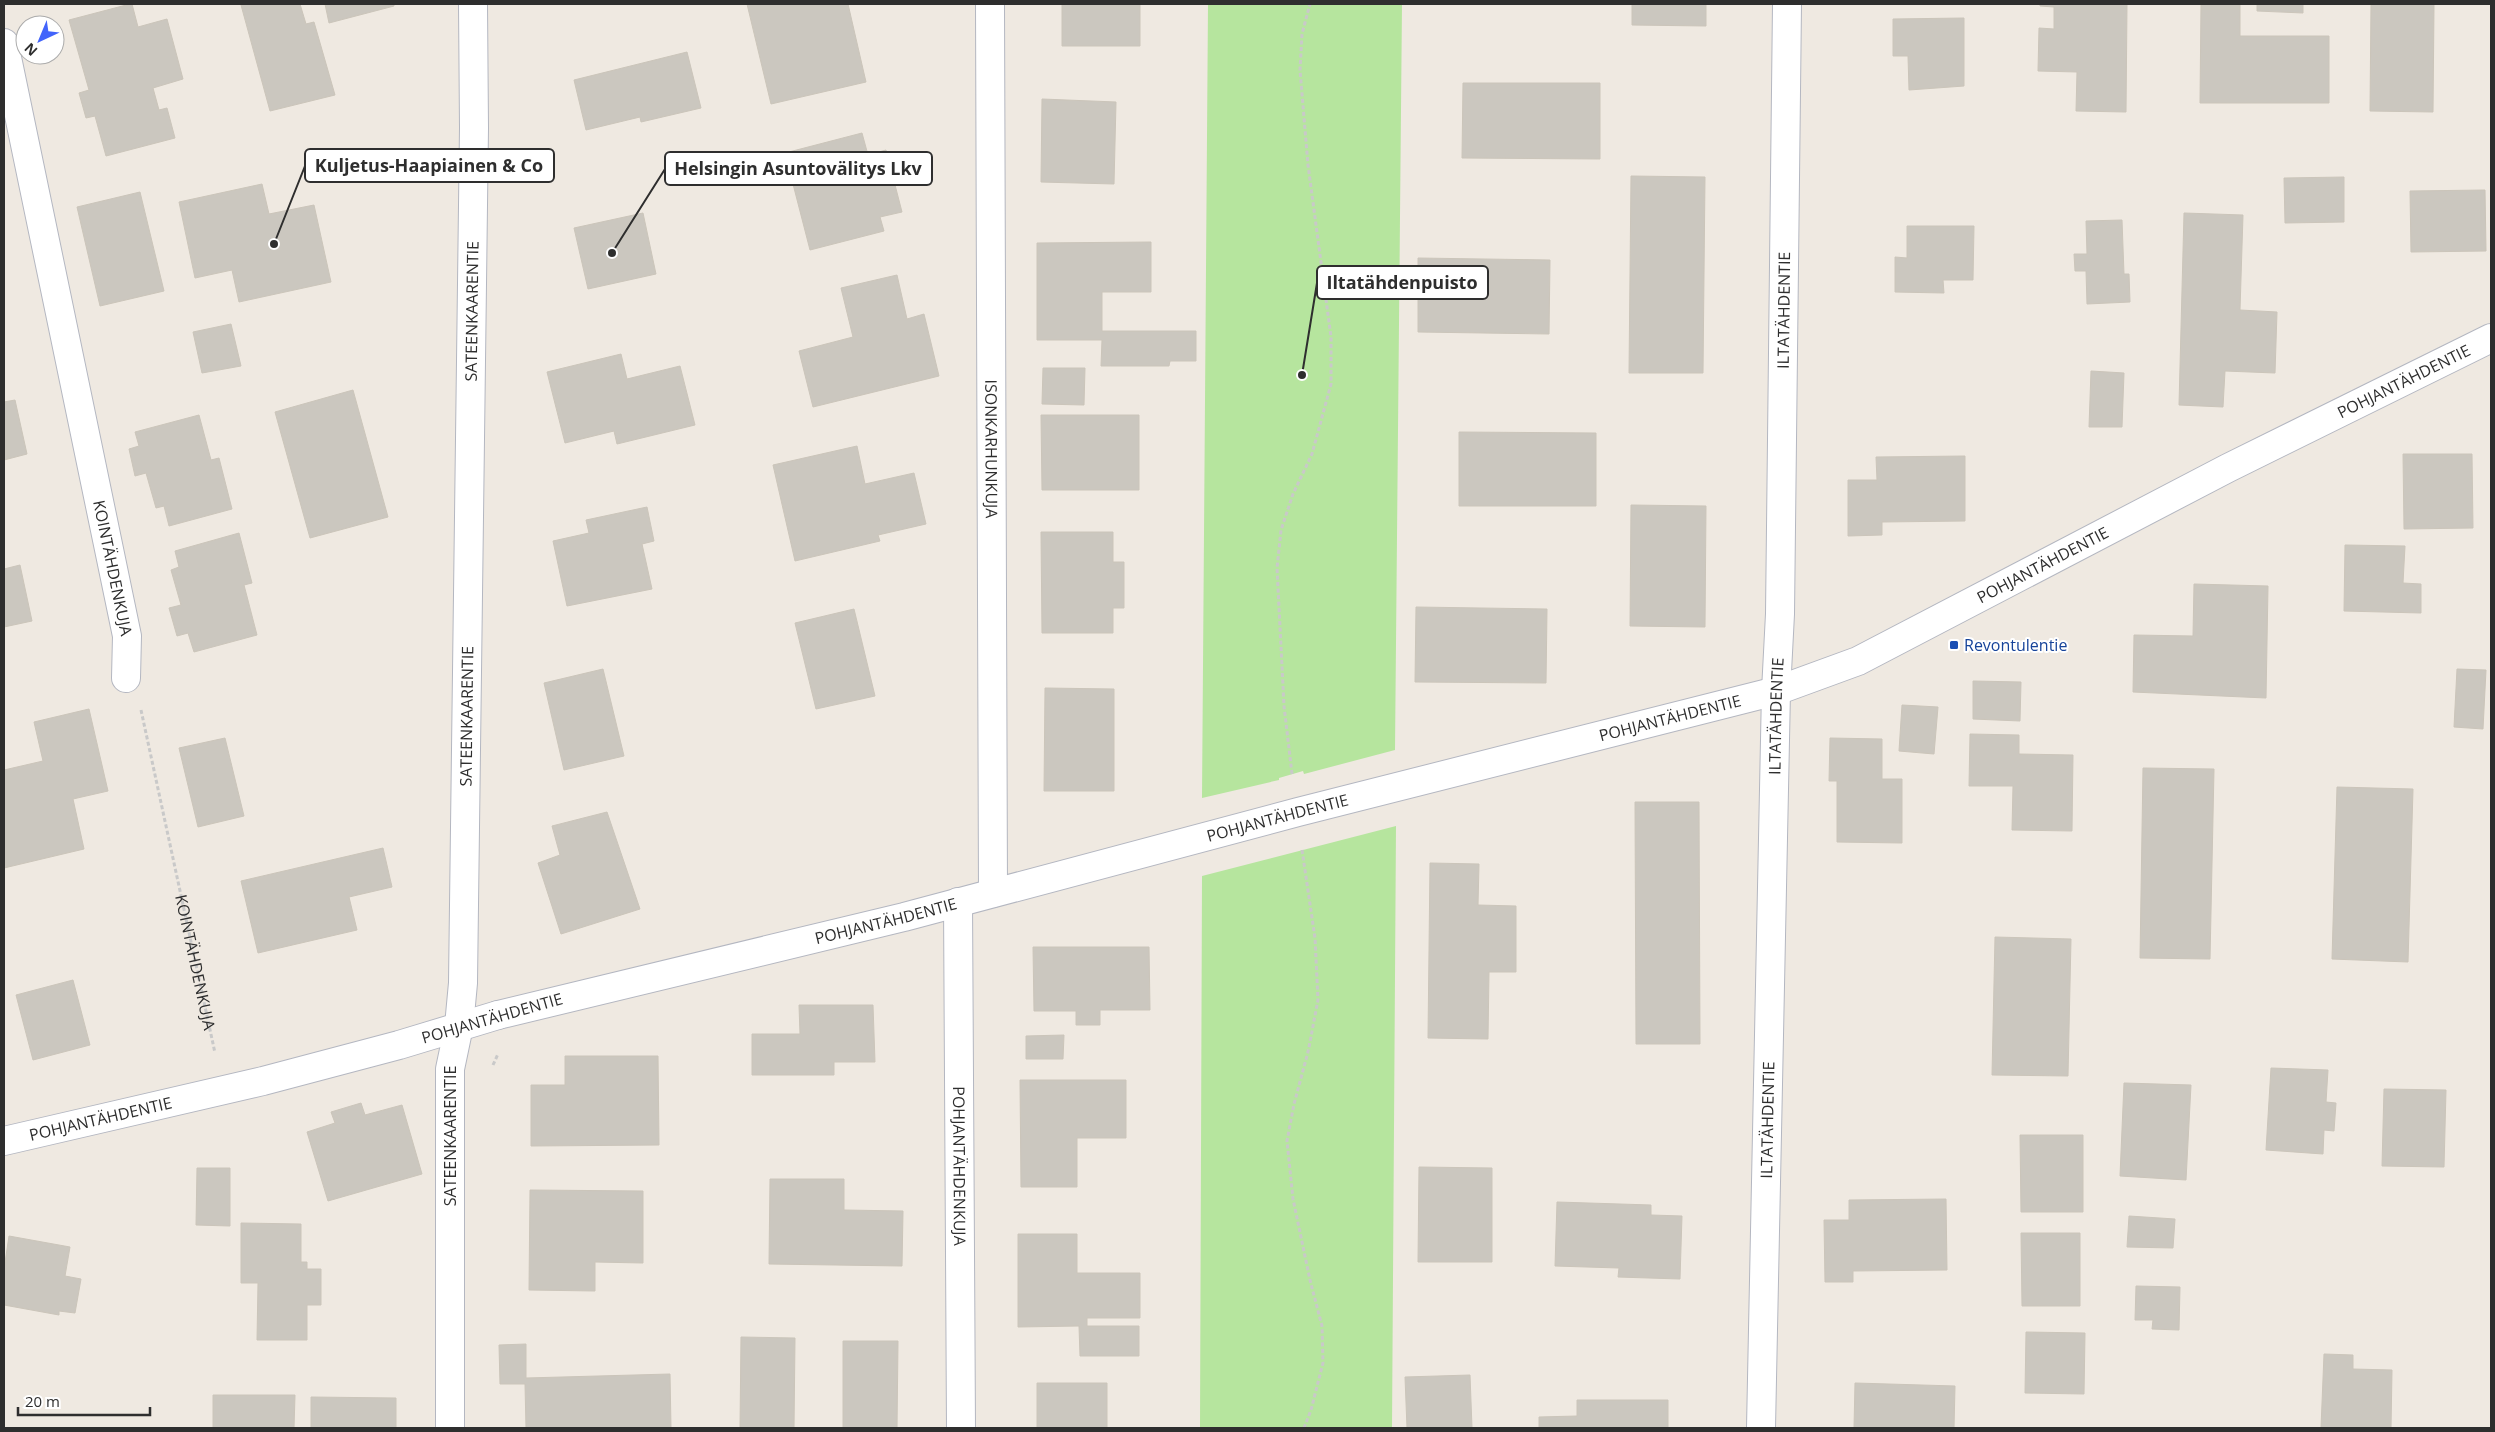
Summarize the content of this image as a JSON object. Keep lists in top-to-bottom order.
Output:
{
  "streets": {
    "street": [
      "ILTATÄHDENTIE",
      "SATEENKAARENTIE",
      "POHJANTÄHDENTIE",
      "ISONKARHUNKUJA",
      "KOINTÄHDENKUJA",
      "POHJANTÄHDENKUJA"
    ]
  },
  "crossings": [
    ["ILTATÄHDENTIE", "POHJANTÄHDENTIE"],
    ["SATEENKAARENTIE", "POHJANTÄHDENTIE"],
    ["POHJANTÄHDENTIE", "ISONKARHUNKUJA"],
    ["POHJANTÄHDENTIE", "KOINTÄHDENKUJA"],
    ["POHJANTÄHDENTIE", "POHJANTÄHDENKUJA"]
  ],
  "places": {
    "other": ["Kuljetus-Haapiainen & Co", "Helsingin Asuntovälitys Lkv", "Iltatähdenpuisto"],
    "transit": ["Revontulentie"]
  },
  "scale_bar": "20 m",
  "north": "bottom left"
}
